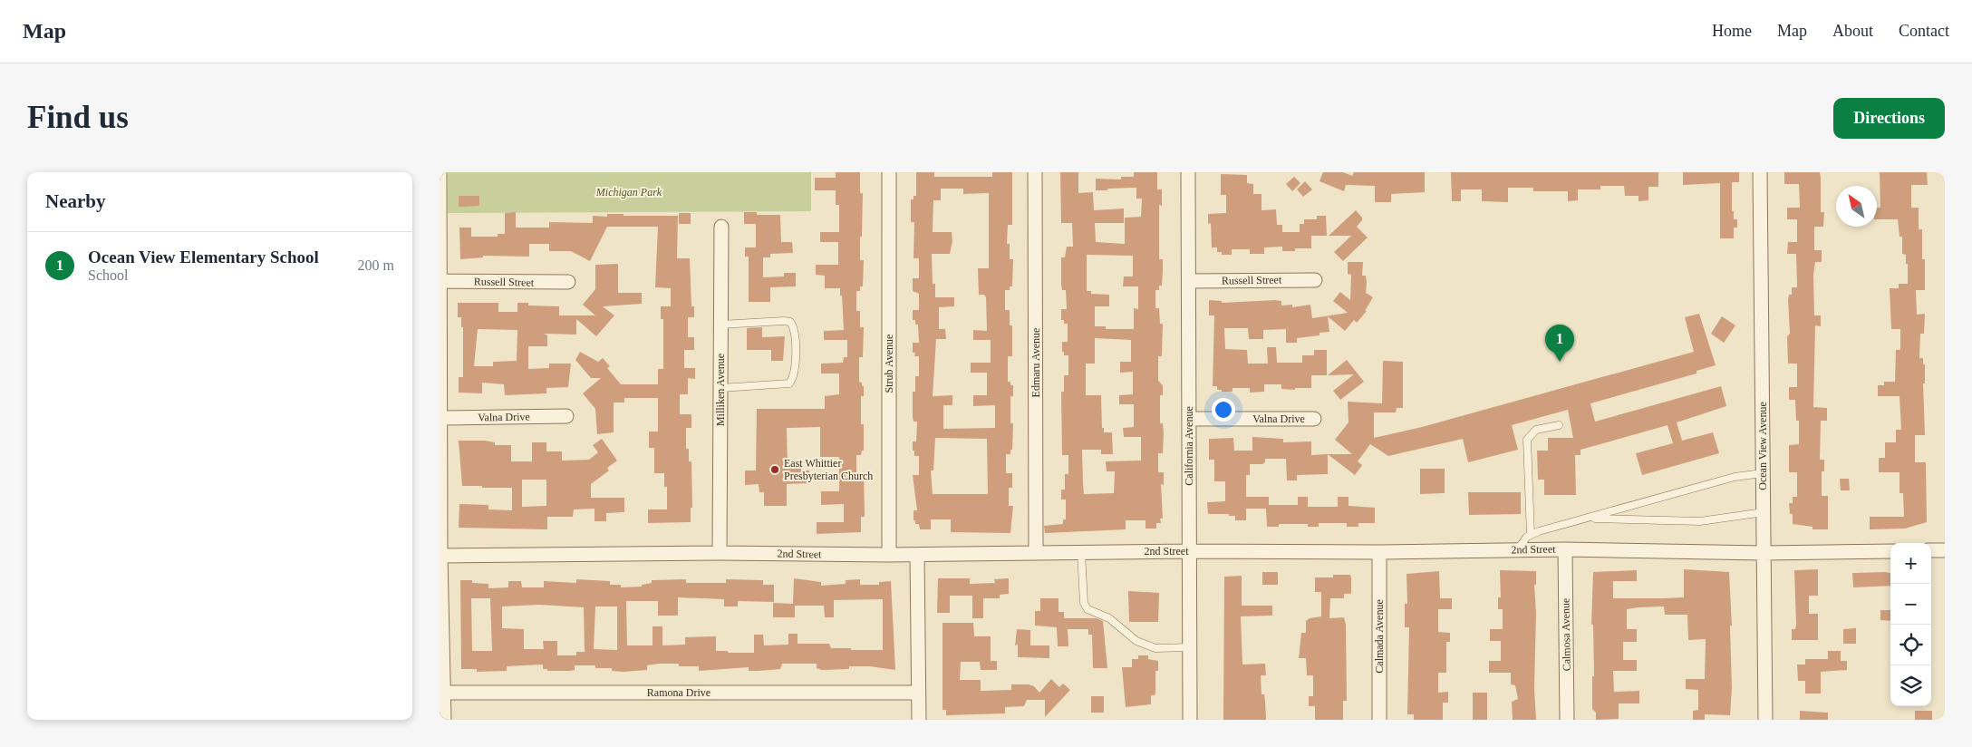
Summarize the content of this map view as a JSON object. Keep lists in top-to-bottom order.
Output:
{
  "streets": {
    "street": [
      "Russell Street",
      "Edmaru Avenue",
      "Strub Avenue",
      "Milliken Avenue",
      "Valna Drive",
      "California Avenue",
      "Ocean View Avenue",
      "2nd Street",
      "Calmosa Avenue",
      "Calmada Avenue",
      "Ramona Drive"
    ]
  },
  "crossings": [
    ["Russell Street", "California Avenue"],
    ["Edmaru Avenue", "2nd Street"],
    ["Strub Avenue", "2nd Street"],
    ["Milliken Avenue", "2nd Street"],
    ["Valna Drive", "California Avenue"],
    ["California Avenue", "2nd Street"],
    ["Ocean View Avenue", "2nd Street"],
    ["2nd Street", "Calmosa Avenue"],
    ["2nd Street", "Calmada Avenue"]
  ],
  "parks": ["Michigan Park"],
  "places": ["East Whittier Presbyterian Church"],
  "north": "top left",
  "page": {
    "header": "Map",
    "nav": [
      "Home",
      "Map",
      "About",
      "Contact"
    ],
    "buttons": "Directions",
    "title": "Find us",
    "heading": "Nearby",
    "list": [
      {
        "mark": "1",
        "name": "Ocean View Elementary School",
        "note": "School",
        "value": "200 m"
      }
    ],
    "pins": "1",
    "map_buttons": ["+", "−"]
  }
}
